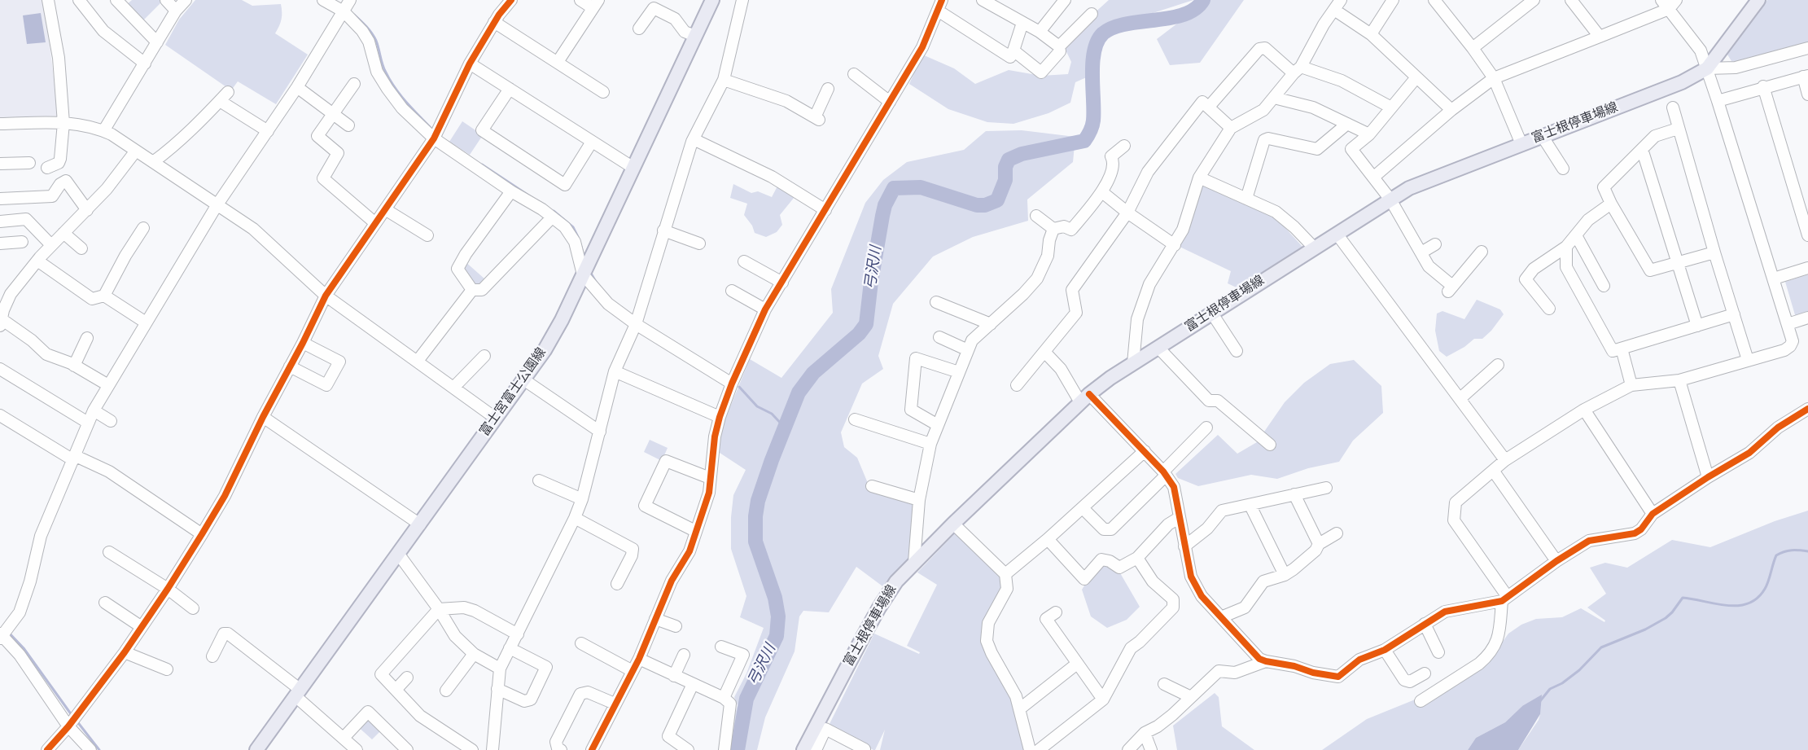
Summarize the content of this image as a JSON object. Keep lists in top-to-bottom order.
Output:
{
  "streets": {
    "main road": ["富士根停車場線", "富士宮富士公園線"]
  },
  "water": ["弓沢川"]
}
